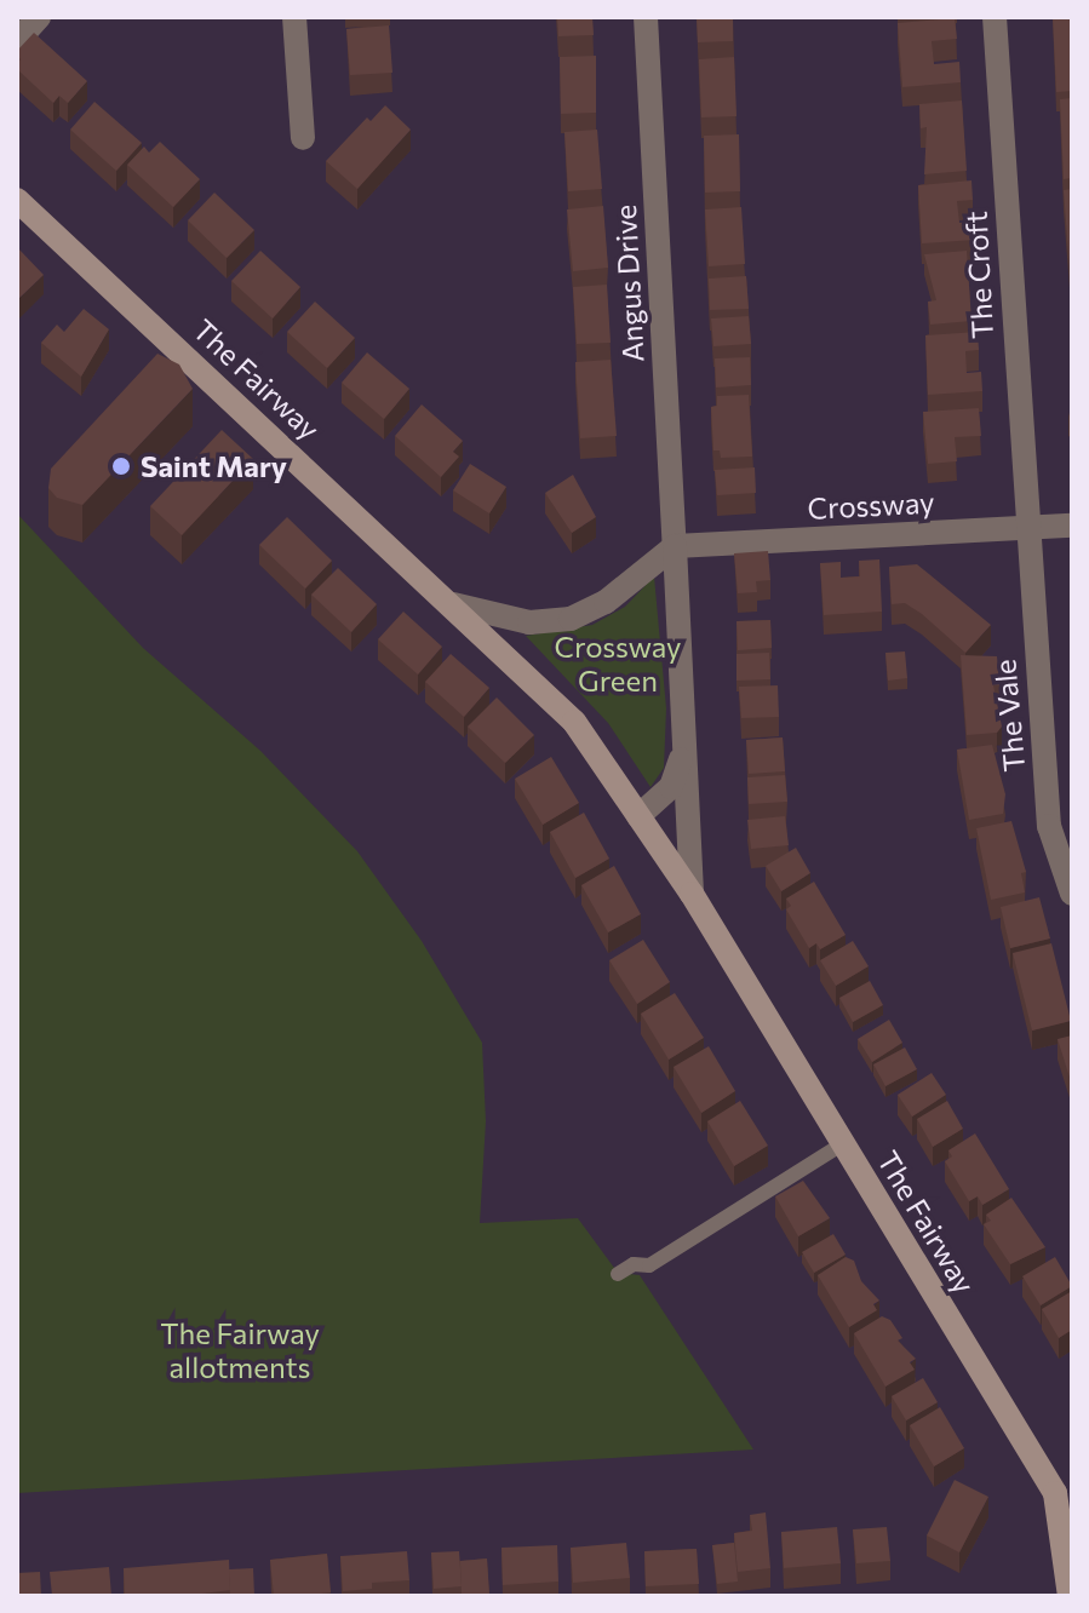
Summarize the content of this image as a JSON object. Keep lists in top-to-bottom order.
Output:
{
  "streets": {
    "street": [
      "The Croft",
      "Angus Drive",
      "The Fairway",
      "Crossway",
      "The Vale"
    ]
  },
  "crossings": [
    ["The Croft", "Crossway"],
    ["The Croft", "The Vale"],
    ["Angus Drive", "The Fairway"],
    ["Angus Drive", "Crossway"],
    ["The Fairway", "Crossway"],
    ["Crossway", "The Vale"]
  ],
  "parks": ["Crossway Green", "The Fairway allotments"],
  "places": ["Saint Mary"]
}
